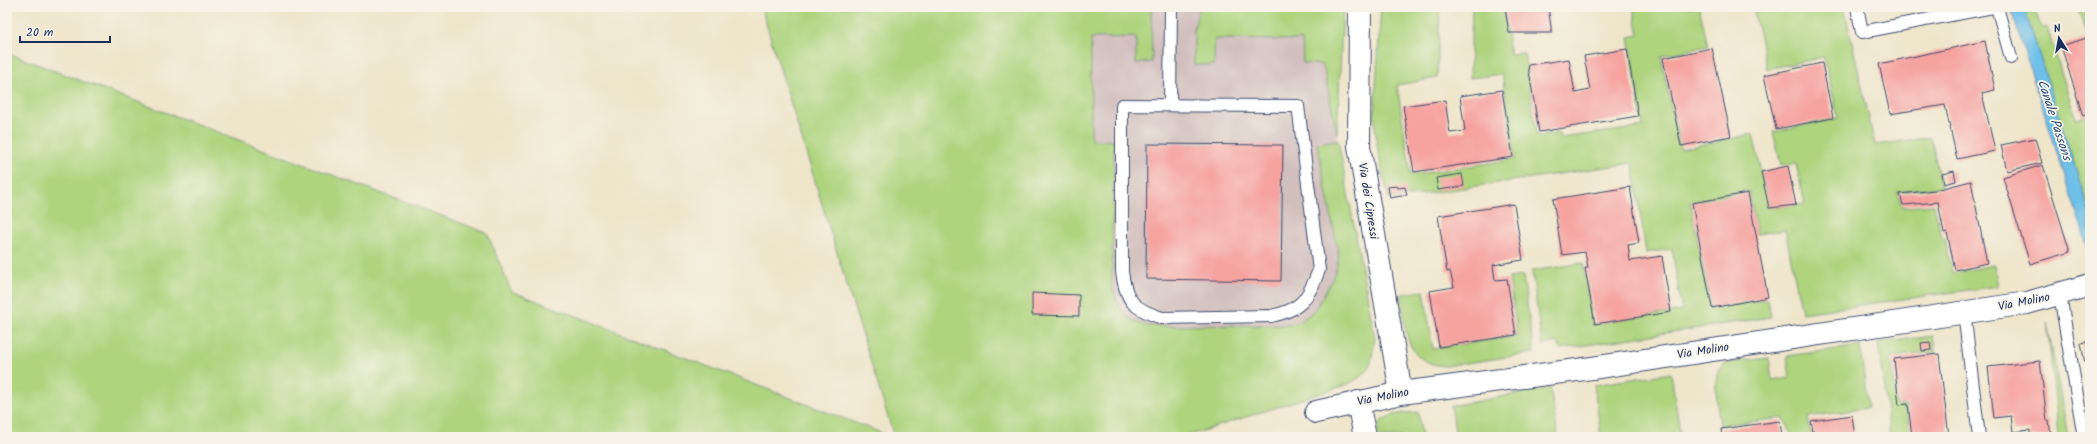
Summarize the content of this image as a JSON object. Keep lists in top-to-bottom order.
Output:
{
  "streets": {
    "street": ["Via dei Cipressi", "Via Molino"]
  },
  "crossings": [
    ["Via dei Cipressi", "Via Molino"]
  ],
  "water": ["Canale Passons"],
  "scale_bar": "20 m",
  "north": "top"
}
